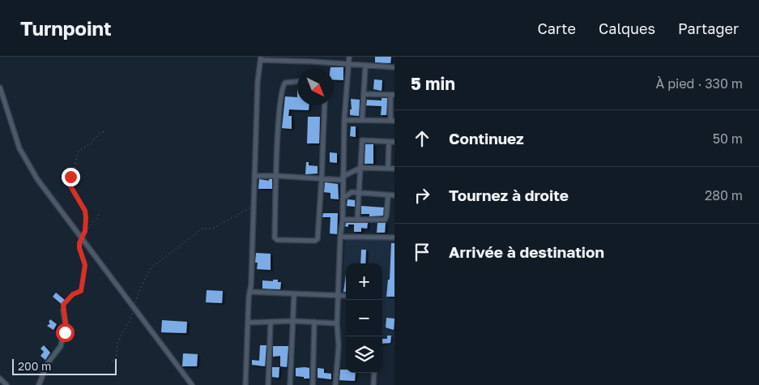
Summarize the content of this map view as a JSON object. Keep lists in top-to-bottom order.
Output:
{
  "scale_bar": "200 m",
  "north": "bottom right",
  "page": {
    "header": "Turnpoint",
    "nav": ["Carte", "Calques", "Partager"],
    "heading": ["5 min", "À pied · 330 m"],
    "list": [
      ["Continuez", "50 m"],
      ["Tournez à droite", "280 m"],
      "Arrivée à destination"
    ],
    "map_buttons": ["+", "−"],
    "scale": "200 m"
  }
}
